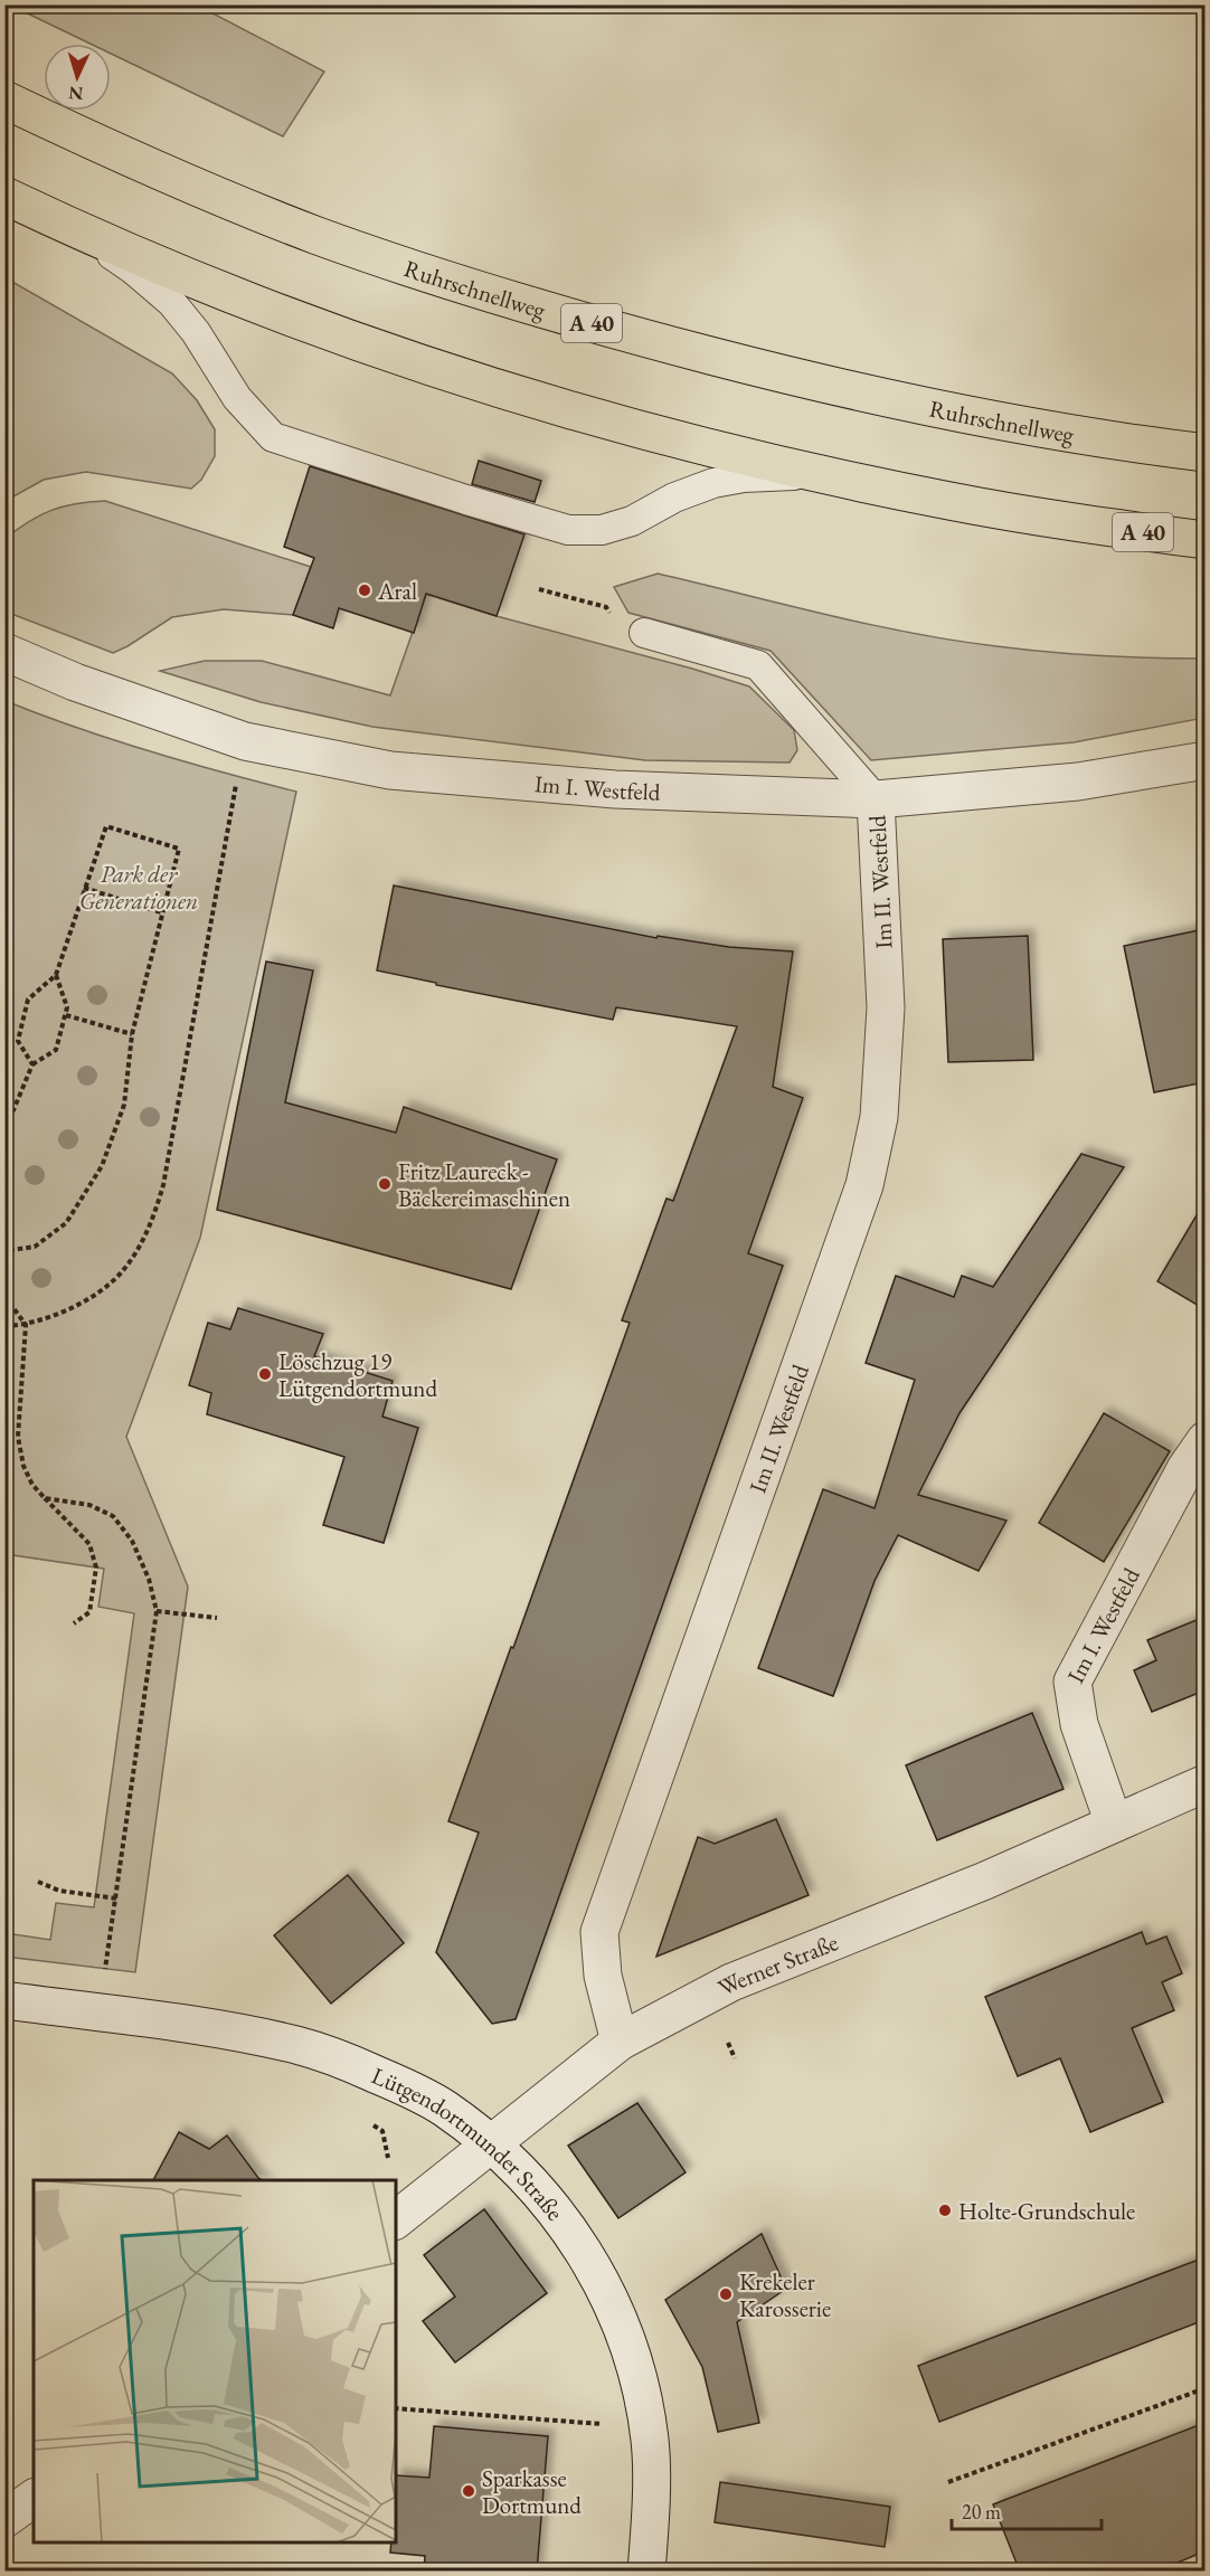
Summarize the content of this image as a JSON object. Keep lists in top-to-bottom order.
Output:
{
  "streets": {
    "highway": ["Ruhrschnellweg", "A 40"],
    "street": [
      "Im I. Westfeld",
      "Im II. Westfeld",
      "Werner Straße",
      "Lütgendortmunder Straße"
    ]
  },
  "crossings": [
    ["Im I. Westfeld", "Im II. Westfeld"],
    ["Im I. Westfeld", "Werner Straße"],
    ["Im II. Westfeld", "Werner Straße"],
    ["Werner Straße", "Lütgendortmunder Straße"]
  ],
  "parks": ["Park der Generationen"],
  "places": [
    "Aral",
    "Fritz Laureck - Bäckereimaschinen",
    "Löschzug 19 Lütgendortmund",
    "Holte-Grundschule",
    "Krekeler Karosserie",
    "Sparkasse Dortmund"
  ],
  "scale_bar": "20 m",
  "north": "bottom"
}
